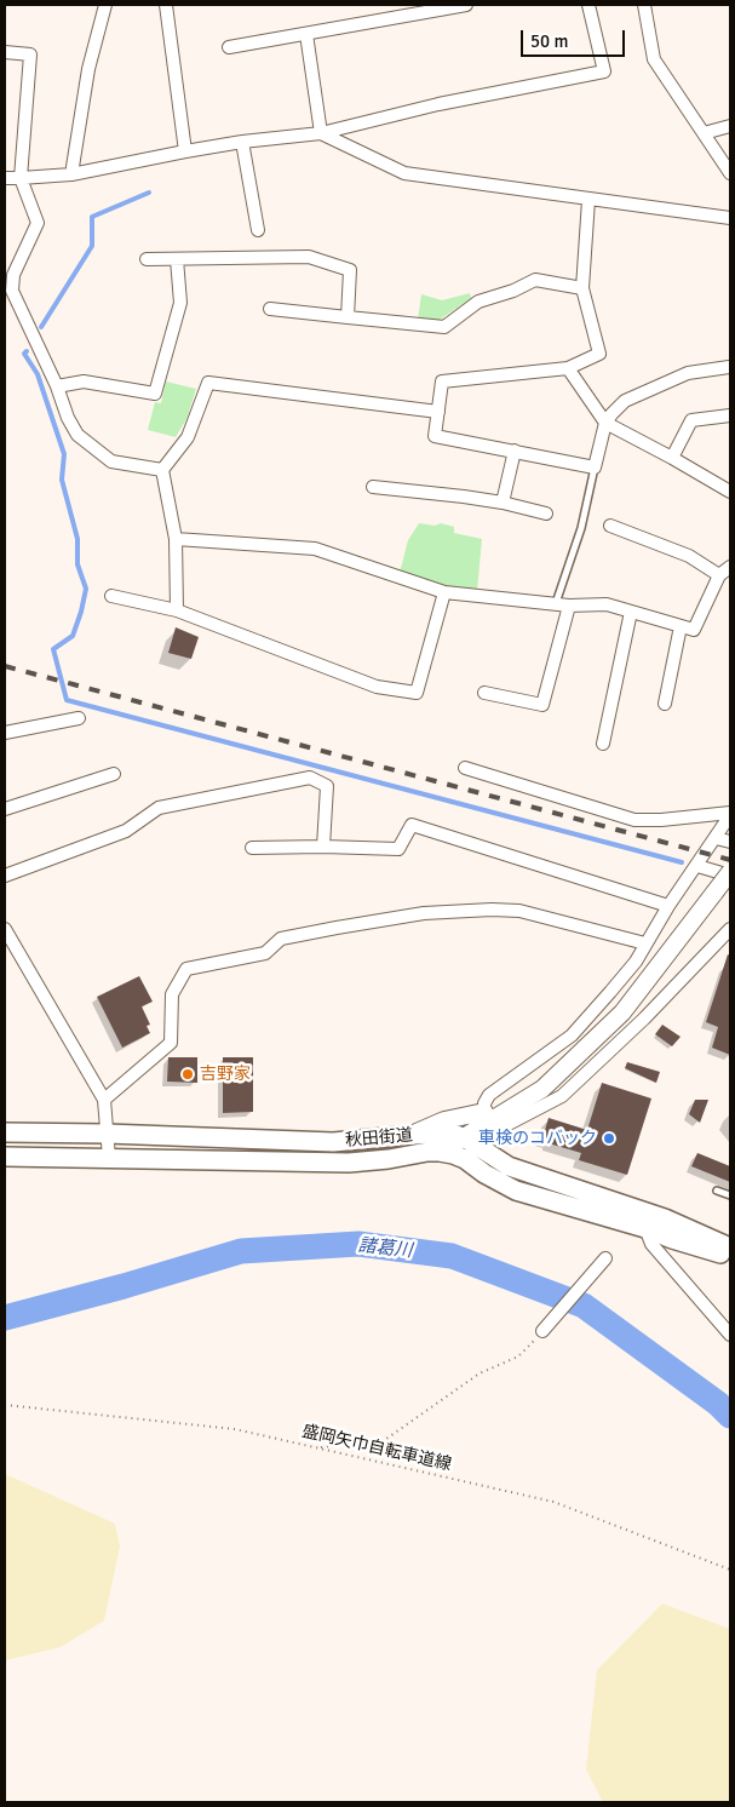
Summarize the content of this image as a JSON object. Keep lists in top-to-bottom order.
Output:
{
  "streets": {
    "main road": ["秋田街道"],
    "path": ["盛岡矢巾自転車道線"]
  },
  "water": ["諸葛川"],
  "places": ["吉野家", "車検のコバック"],
  "scale_bar": "50 m"
}
